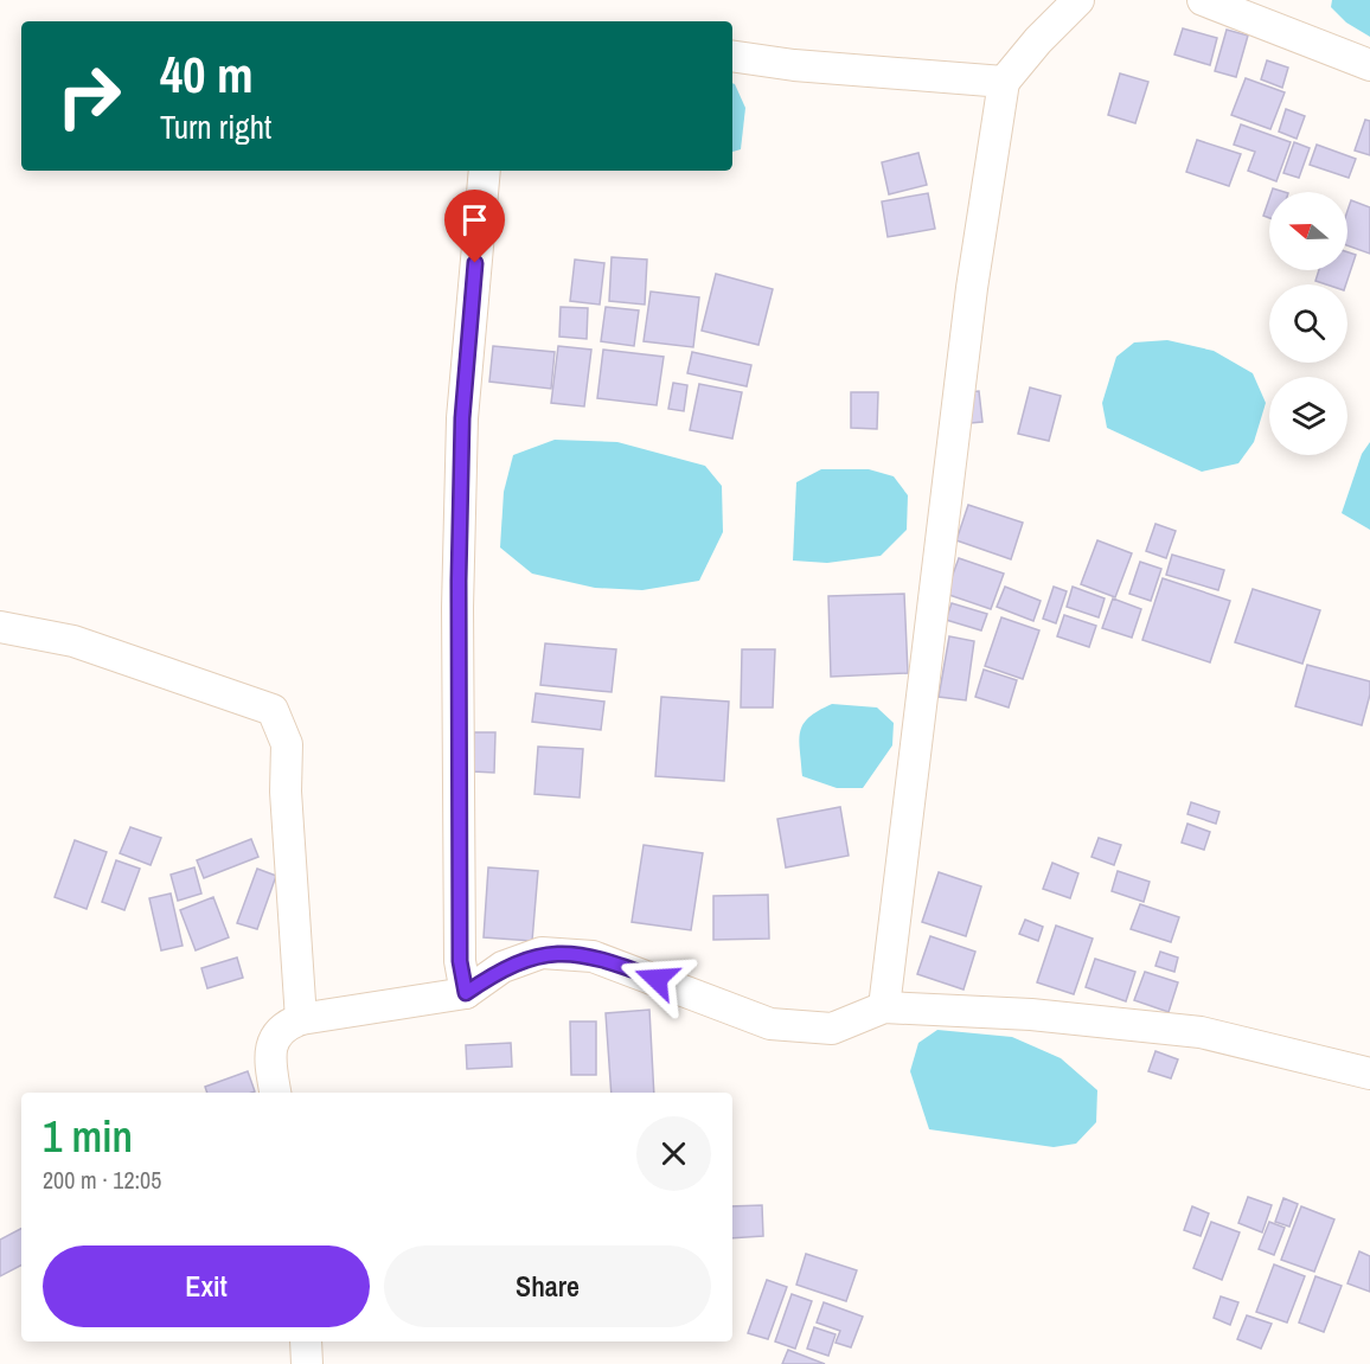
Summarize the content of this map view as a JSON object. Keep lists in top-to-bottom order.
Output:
{
  "north": "left",
  "page": {
    "turn": ["40 m", "Turn right"],
    "heading": ["1 min", "200 m · 12:05"],
    "buttons": ["Exit", "Share"]
  }
}
